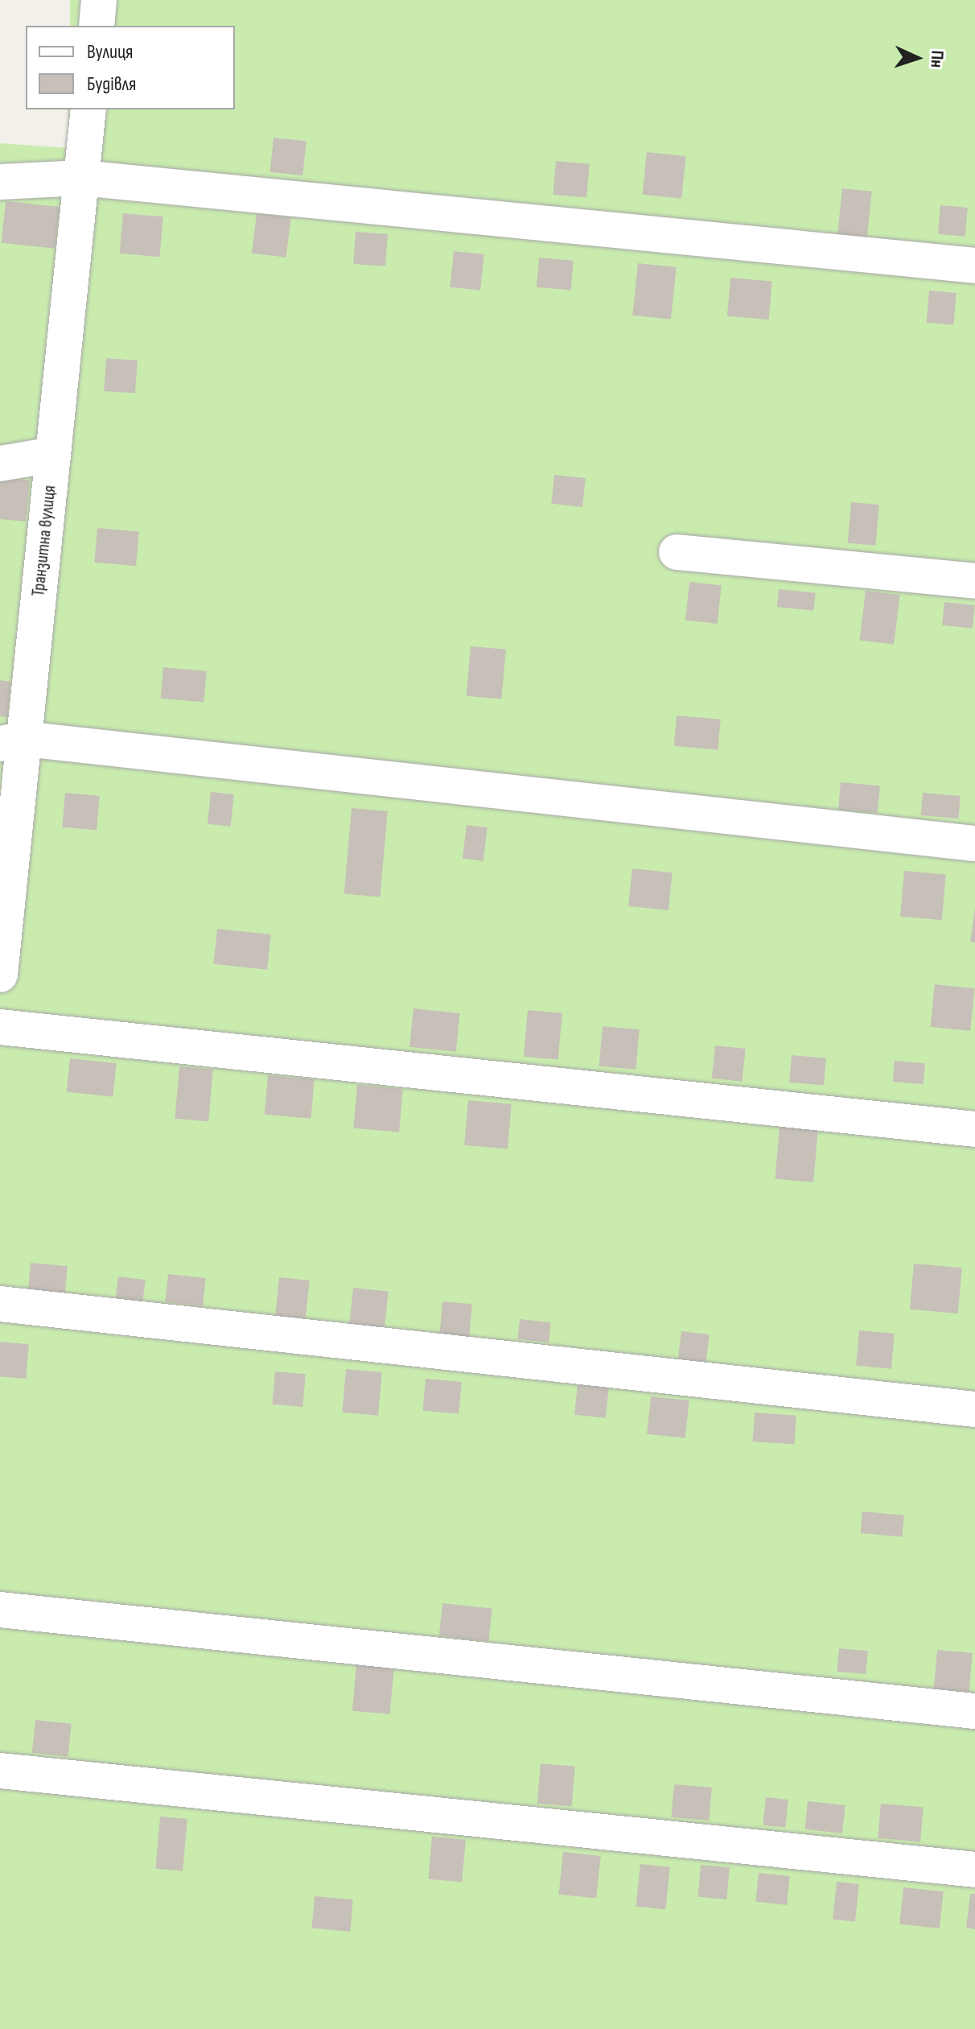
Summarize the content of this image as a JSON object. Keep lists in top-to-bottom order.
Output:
{
  "streets": {
    "street": ["Транзитна вулиця"]
  },
  "legend": ["Вулиця", "Будівля"],
  "north": "right"
}
